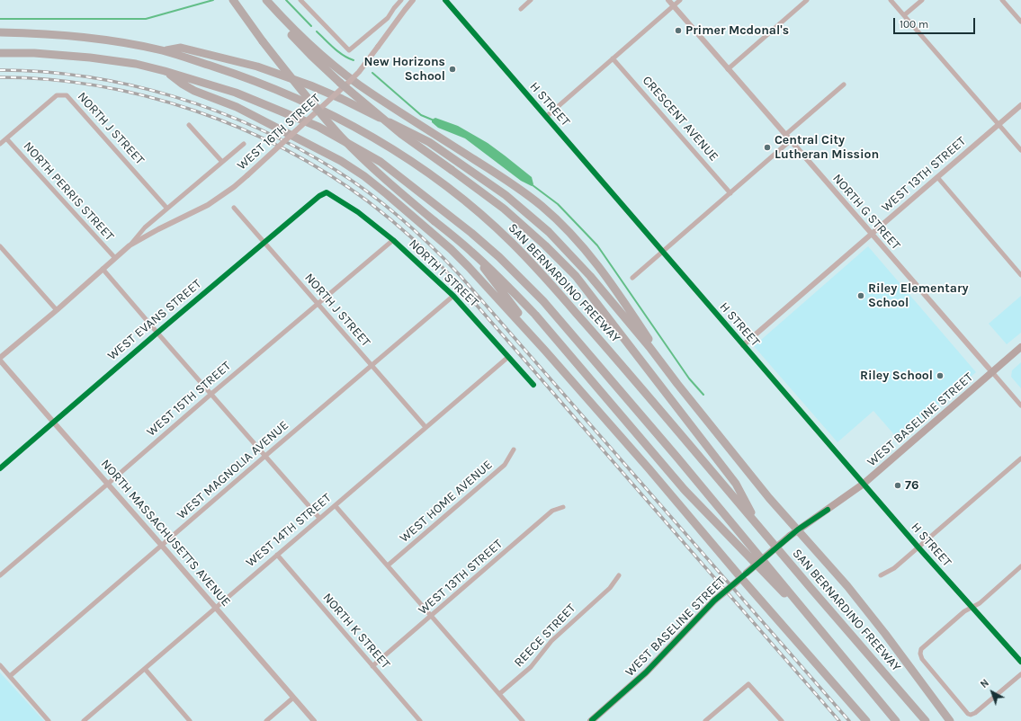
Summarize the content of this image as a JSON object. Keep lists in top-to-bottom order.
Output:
{
  "streets": {
    "highway": ["SAN BERNARDINO FREEWAY"],
    "main road": ["WEST BASELINE STREET"],
    "street": [
      "H STREET",
      "CRESCENT AVENUE",
      "NORTH J STREET",
      "WEST 16TH STREET",
      "WEST 13TH STREET",
      "NORTH PERRIS STREET",
      "NORTH G STREET",
      "NORTH I STREET",
      "WEST EVANS STREET",
      "WEST 15TH STREET",
      "WEST MAGNOLIA AVENUE",
      "WEST HOME AVENUE",
      "WEST 14TH STREET",
      "NORTH MASSACHUSETTS AVENUE",
      "NORTH K STREET",
      "REECE STREET"
    ]
  },
  "crossings": [
    ["H STREET", "WEST 13TH STREET"],
    ["H STREET", "WEST BASELINE STREET"],
    ["NORTH J STREET", "WEST 16TH STREET"],
    ["NORTH J STREET", "NORTH PERRIS STREET"],
    ["NORTH J STREET", "WEST EVANS STREET"],
    ["NORTH J STREET", "WEST 15TH STREET"],
    ["NORTH J STREET", "WEST MAGNOLIA AVENUE"],
    ["NORTH J STREET", "WEST 14TH STREET"],
    ["WEST 16TH STREET", "NORTH PERRIS STREET"],
    ["WEST 13TH STREET", "NORTH G STREET"],
    ["WEST 13TH STREET", "NORTH K STREET"],
    ["NORTH G STREET", "WEST BASELINE STREET"],
    ["NORTH I STREET", "WEST EVANS STREET"],
    ["NORTH I STREET", "WEST 15TH STREET"],
    ["NORTH I STREET", "WEST MAGNOLIA AVENUE"],
    ["NORTH I STREET", "WEST 14TH STREET"],
    ["WEST EVANS STREET", "NORTH MASSACHUSETTS AVENUE"],
    ["WEST 15TH STREET", "NORTH MASSACHUSETTS AVENUE"],
    ["WEST MAGNOLIA AVENUE", "NORTH MASSACHUSETTS AVENUE"],
    ["WEST 14TH STREET", "NORTH MASSACHUSETTS AVENUE"],
    ["WEST 14TH STREET", "NORTH K STREET"]
  ],
  "places": [
    "Primer Mcdonal's",
    "New Horizons School",
    "Central City Lutheran Mission",
    "Riley Elementary School",
    "Riley School",
    "76"
  ],
  "scale_bar": "100 m",
  "north": "top left"
}
